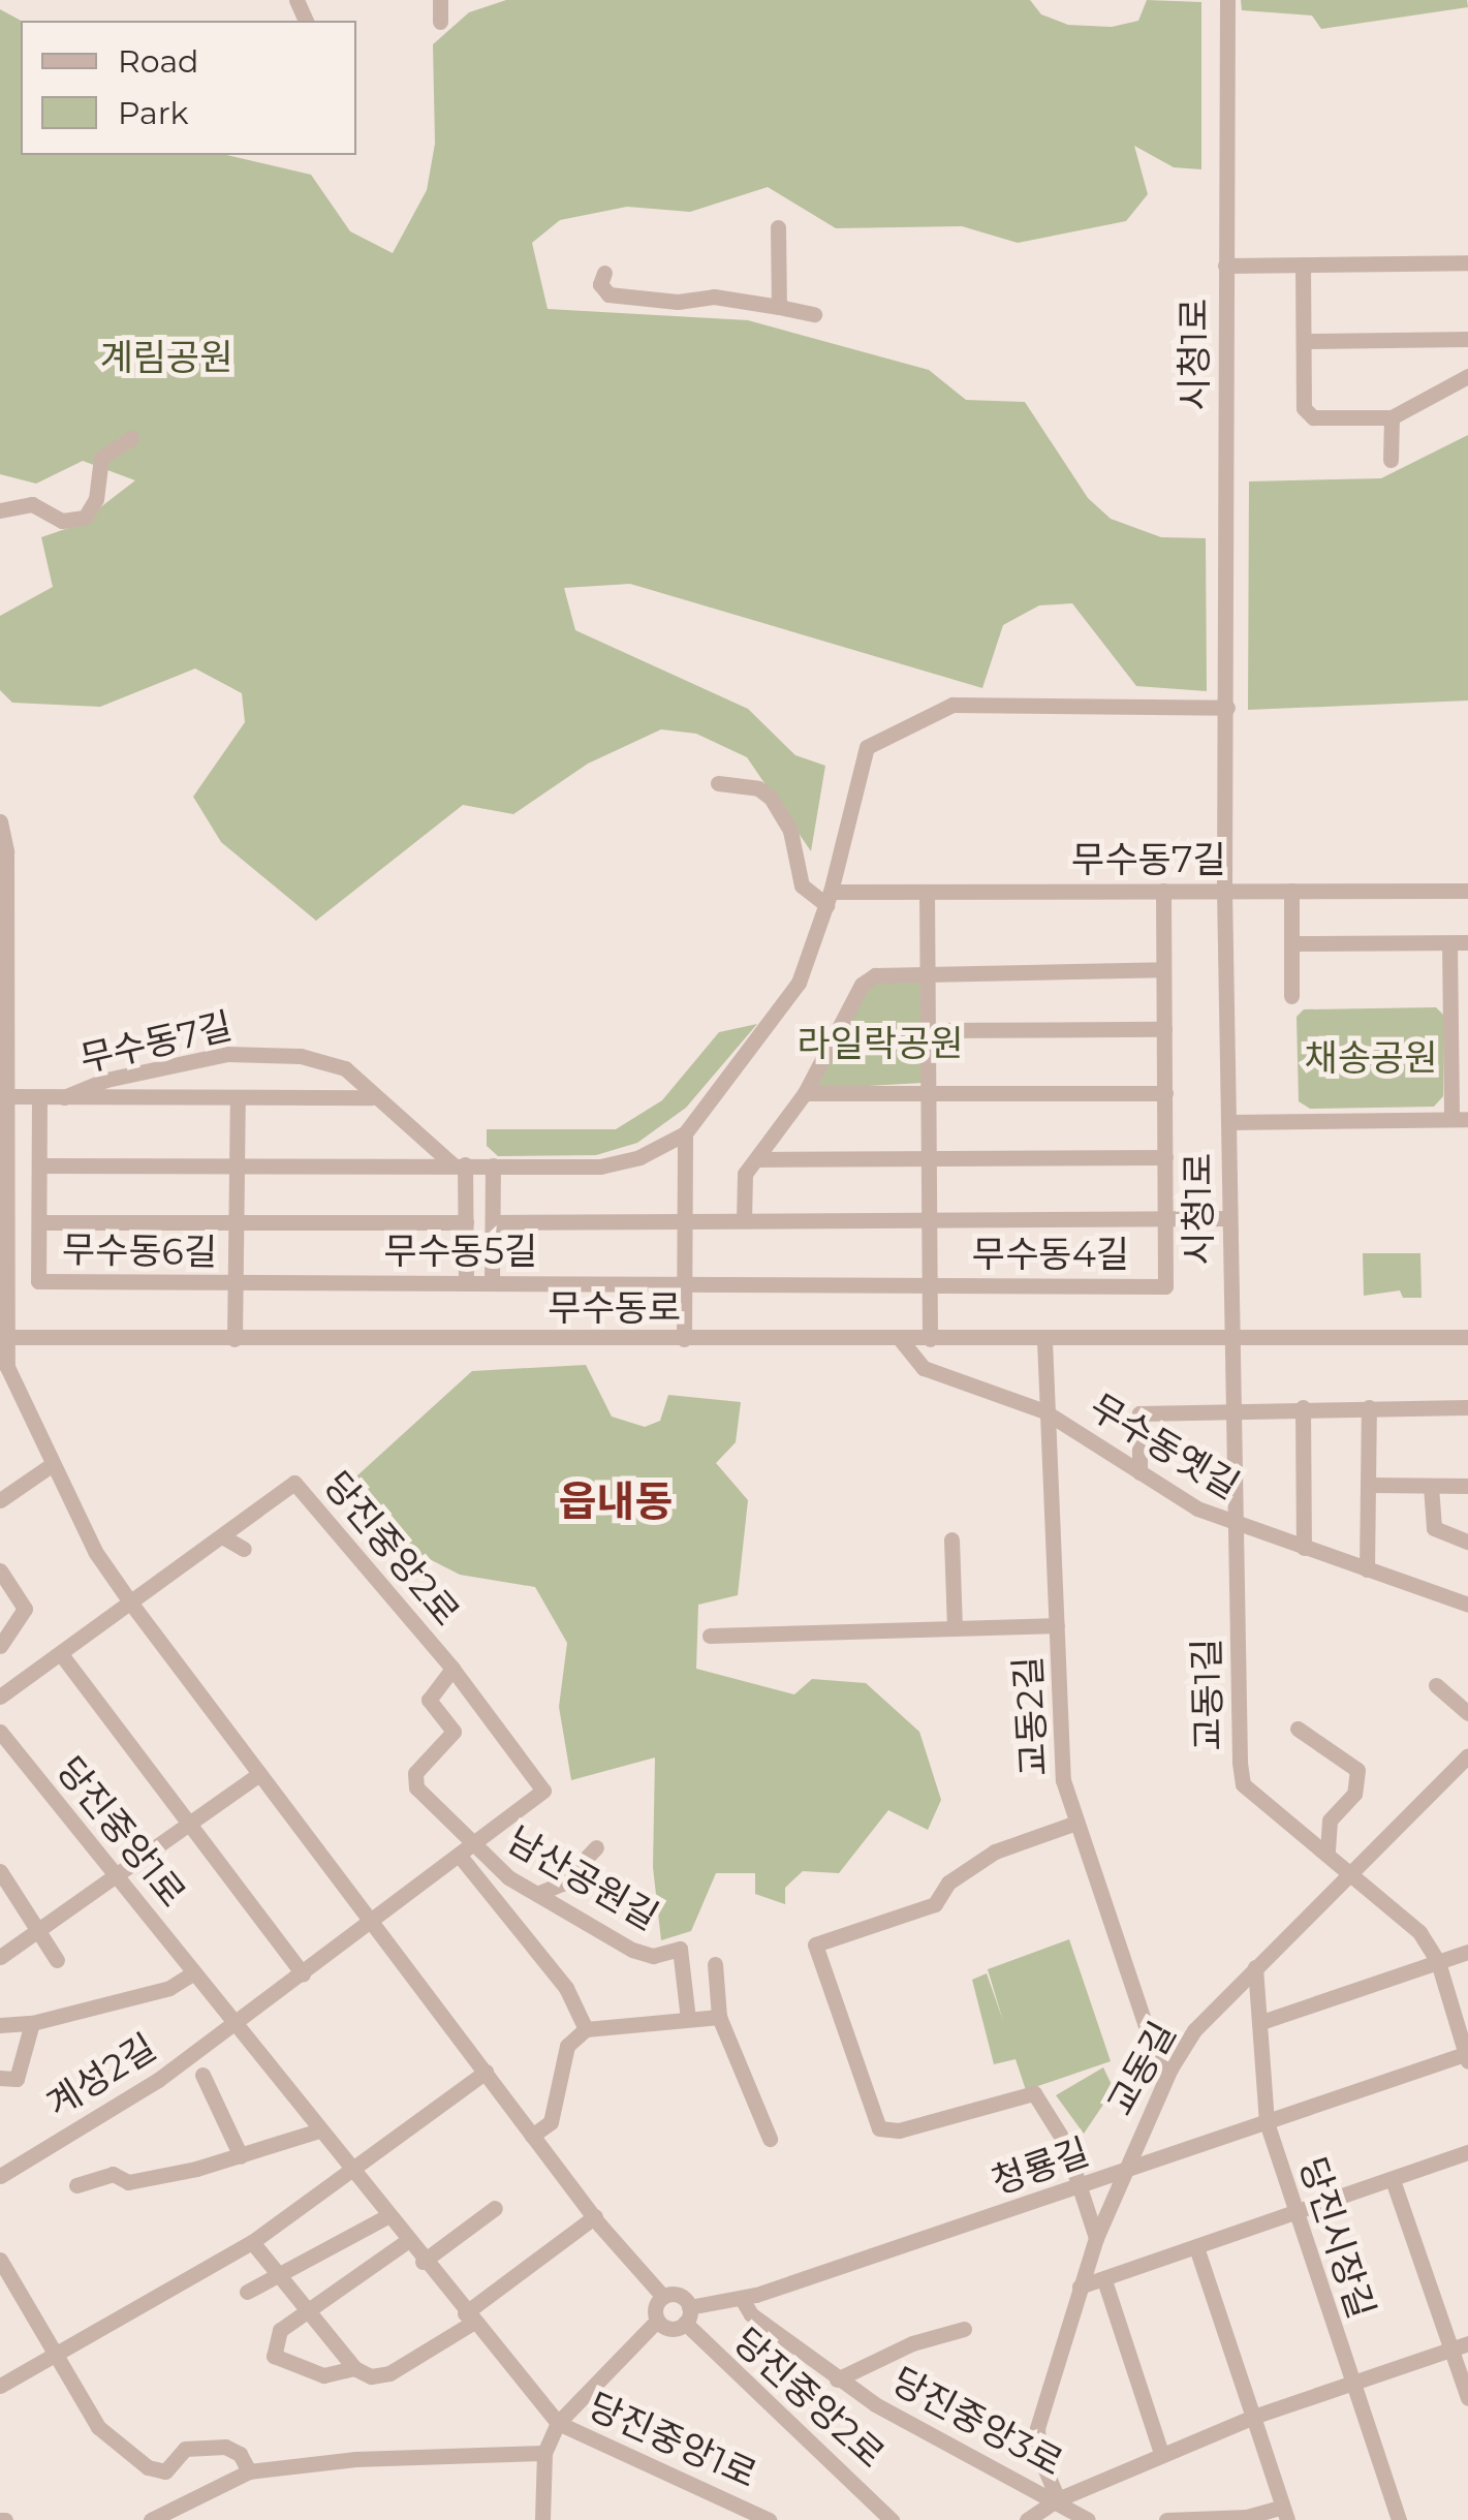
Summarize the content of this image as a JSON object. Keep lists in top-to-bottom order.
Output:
{
  "streets": {
    "street": [
      "시청1로",
      "무수동7길",
      "무수동6길",
      "무수동5길",
      "무수동4길",
      "무수동로",
      "무수동옛길",
      "당진중앙2로",
      "교동1길",
      "교동2길",
      "당진중앙1로",
      "남산공원길",
      "교동길",
      "계성2길",
      "청룡길",
      "당진시장길",
      "당진중앙3로"
    ]
  },
  "crossings": [
    ["시청1로", "무수동7길"],
    ["시청1로", "무수동로"],
    ["무수동7길", "무수동6길"],
    ["무수동7길", "무수동4길"],
    ["무수동6길", "무수동5길"],
    ["무수동6길", "무수동로"],
    ["무수동5길", "무수동4길"],
    ["무수동4길", "무수동로"],
    ["무수동로", "무수동옛길"],
    ["무수동로", "교동2길"],
    ["무수동옛길", "교동1길"],
    ["무수동옛길", "교동2길"],
    ["당진중앙2로", "남산공원길"],
    ["당진중앙2로", "청룡길"],
    ["교동1길", "교동길"],
    ["교동2길", "교동길"],
    ["당진중앙1로", "계성2길"],
    ["교동길", "청룡길"],
    ["교동길", "당진시장길"],
    ["교동길", "당진중앙3로"],
    ["청룡길", "당진시장길"],
    ["청룡길", "당진중앙3로"]
  ],
  "districts": ["읍내동"],
  "parks": ["계림공원", "라일락공원", "채송공원"],
  "legend": ["Road", "Park"]
}
